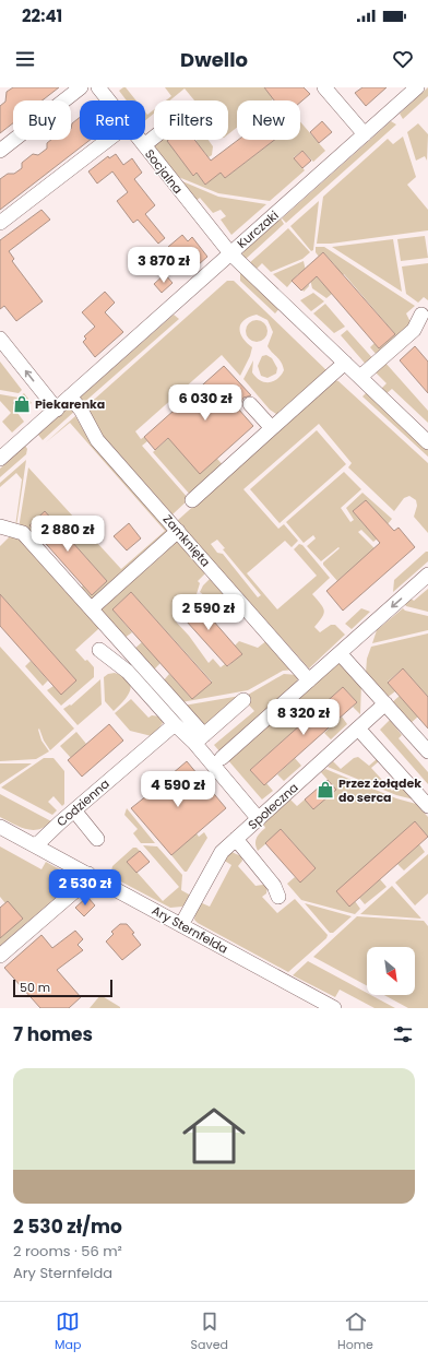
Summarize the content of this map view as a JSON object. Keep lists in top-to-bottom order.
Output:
{
  "streets": {
    "street": [
      "Socjalna",
      "Kurczaki",
      "Zamknięta",
      "Codzienna",
      "Społeczna",
      "Ary Sternfelda"
    ]
  },
  "crossings": [
    ["Socjalna", "Kurczaki"],
    ["Kurczaki", "Zamknięta"],
    ["Codzienna", "Ary Sternfelda"],
    ["Społeczna", "Ary Sternfelda"]
  ],
  "places": {
    "shop": ["Piekarenka", "Przez żołądek do serca"]
  },
  "scale_bar": "50 m",
  "north": "bottom right",
  "page": {
    "status": "22:41",
    "header": "Dwello",
    "chip": [
      "Buy",
      "Rent",
      "Filters",
      "New"
    ],
    "price": [
      "3 870 zł",
      "6 030 zł",
      "2 880 zł",
      "2 590 zł",
      "8 320 zł",
      "4 590 zł",
      "2 530 zł"
    ],
    "scale": "50 m",
    "heading": "7 homes",
    "list": [
      {
        "name": "2 530 zł/mo",
        "note": "2 rooms · 56 m² · Ary Sternfelda"
      }
    ],
    "tabs": ["Map", "Saved", "Home"]
  }
}
